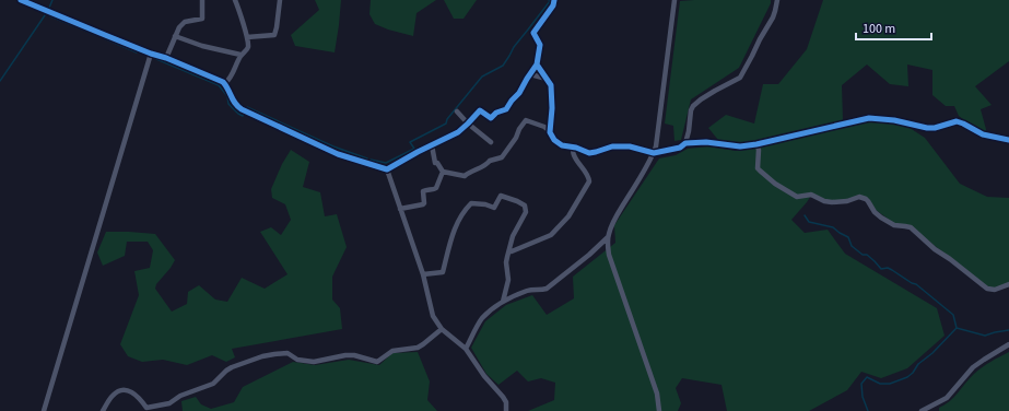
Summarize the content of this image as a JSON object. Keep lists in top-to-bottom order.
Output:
{
  "scale_bar": "100 m"
}
